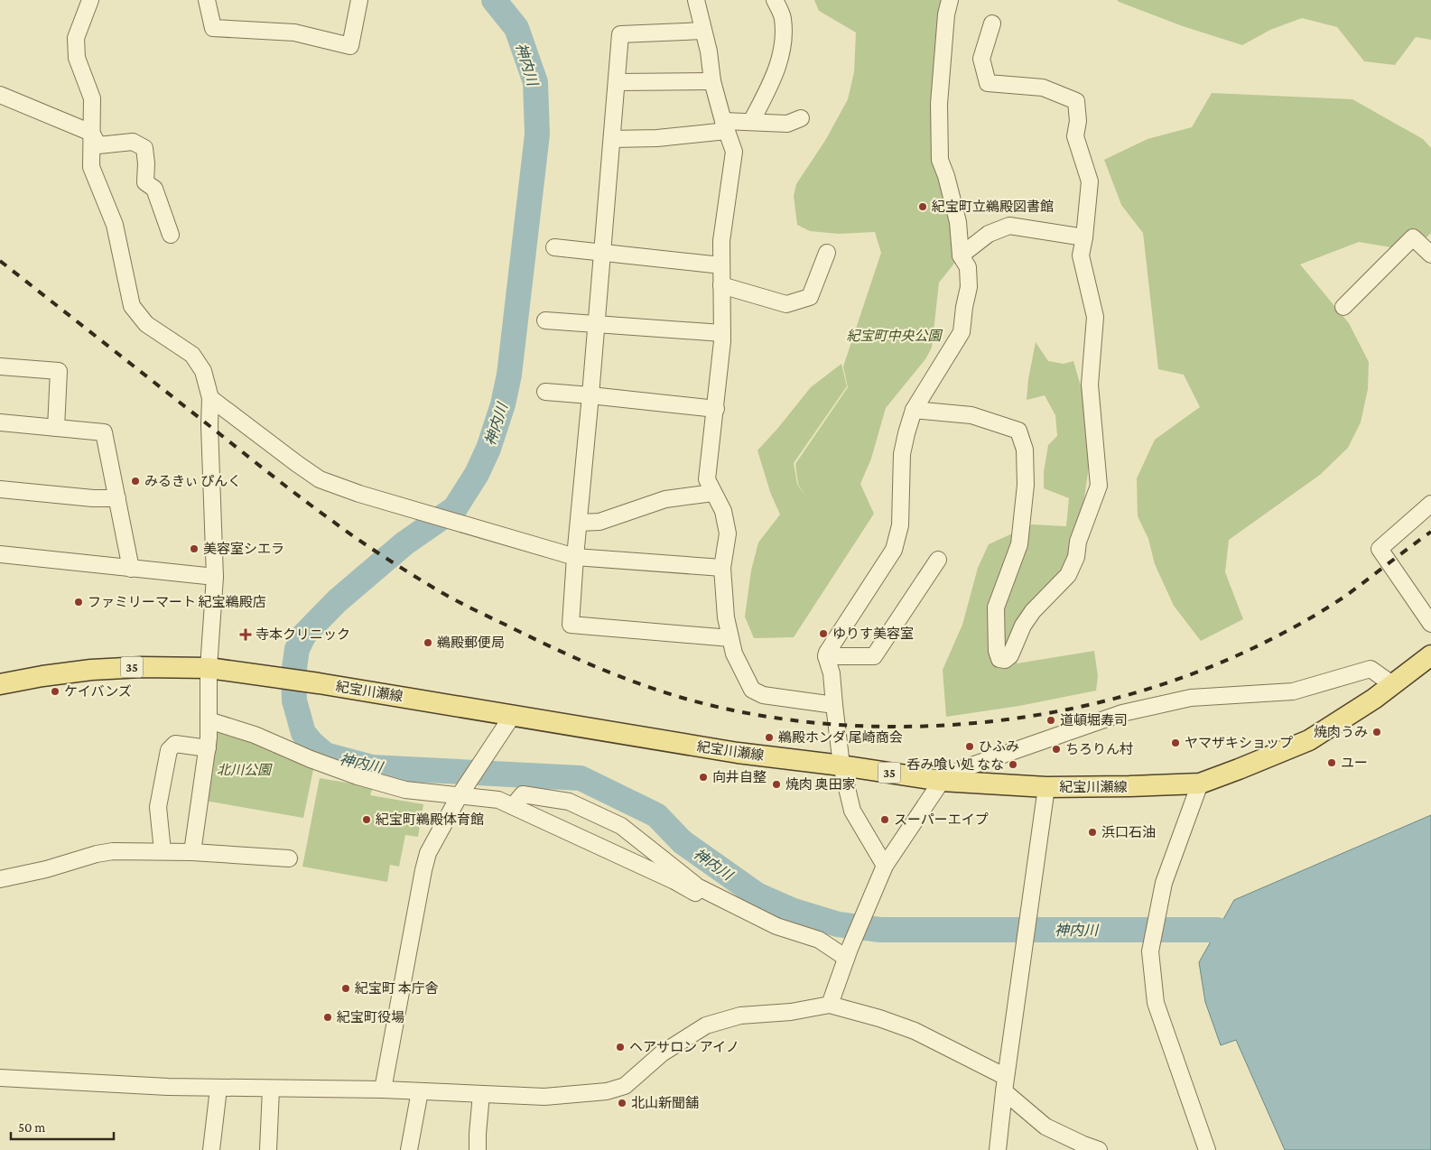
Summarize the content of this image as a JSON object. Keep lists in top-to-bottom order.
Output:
{
  "streets": {
    "main road": ["35", "紀宝川瀬線"]
  },
  "water": ["神内川"],
  "parks": ["紀宝町中央公園", "北川公園"],
  "places": {
    "other": [
      "紀宝町立鵜殿図書館",
      "みるきぃ ぴんく",
      "美容室シエラ",
      "ファミリーマート 紀宝鵜殿店",
      "ゆりす美容室",
      "鵜殿郵便局",
      "ケイバンズ",
      "道頓堀寿司",
      "焼肉うみ",
      "鵜殿ホンダ 尾崎商会",
      "ヤマザキショップ",
      "ひふみ",
      "ちろりん村",
      "ユー",
      "呑み喰い処 なな",
      "向井自整",
      "焼肉 奥田家",
      "紀宝町鵜殿体育館",
      "スーパーエイプ",
      "浜口石油",
      "紀宝町 本庁舎",
      "紀宝町役場",
      "ヘアサロン アイノ",
      "北山新聞舗"
    ],
    "health": ["寺本クリニック"]
  },
  "scale_bar": "50 m"
}
